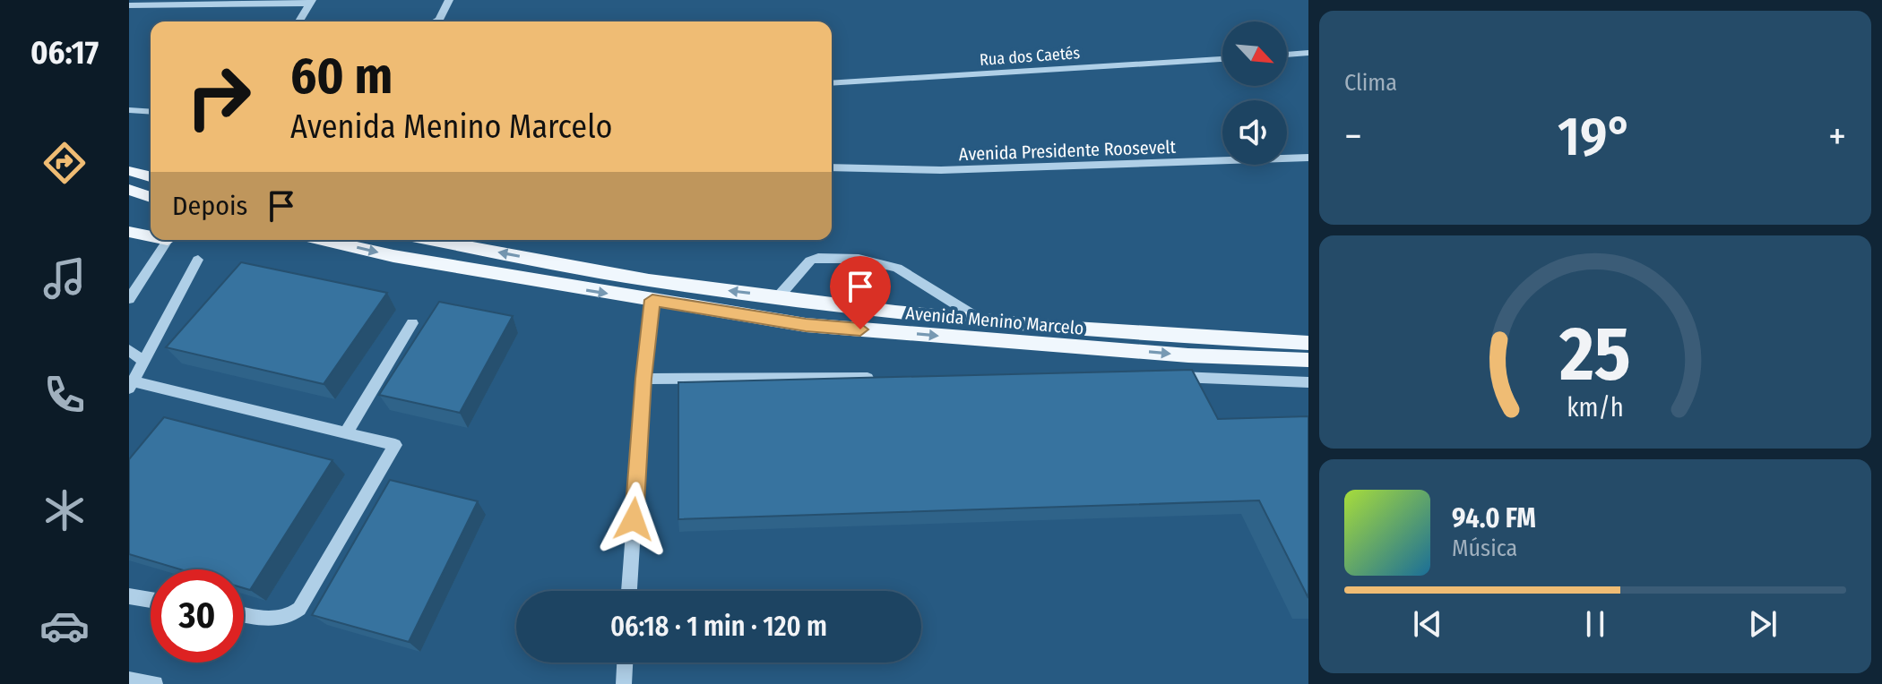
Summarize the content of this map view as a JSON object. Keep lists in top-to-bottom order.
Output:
{
  "streets": {
    "main road": ["Avenida Menino Marcelo"],
    "street": ["Rua dos Caetés", "Avenida Presidente Roosevelt"]
  },
  "north": "bottom right",
  "page": {
    "tabs": "06:17",
    "tile": "Clima",
    "turn": ["60 m", "Avenida Menino Marcelo"],
    "heat": ["−", "19°", "+"],
    "then": "Depois",
    "song": ["94.0 FM", "Música"],
    "limit": "30",
    "trip": "06:18 · 1 min · 120 m",
    "gauge": ["25", "km/h"]
  }
}
